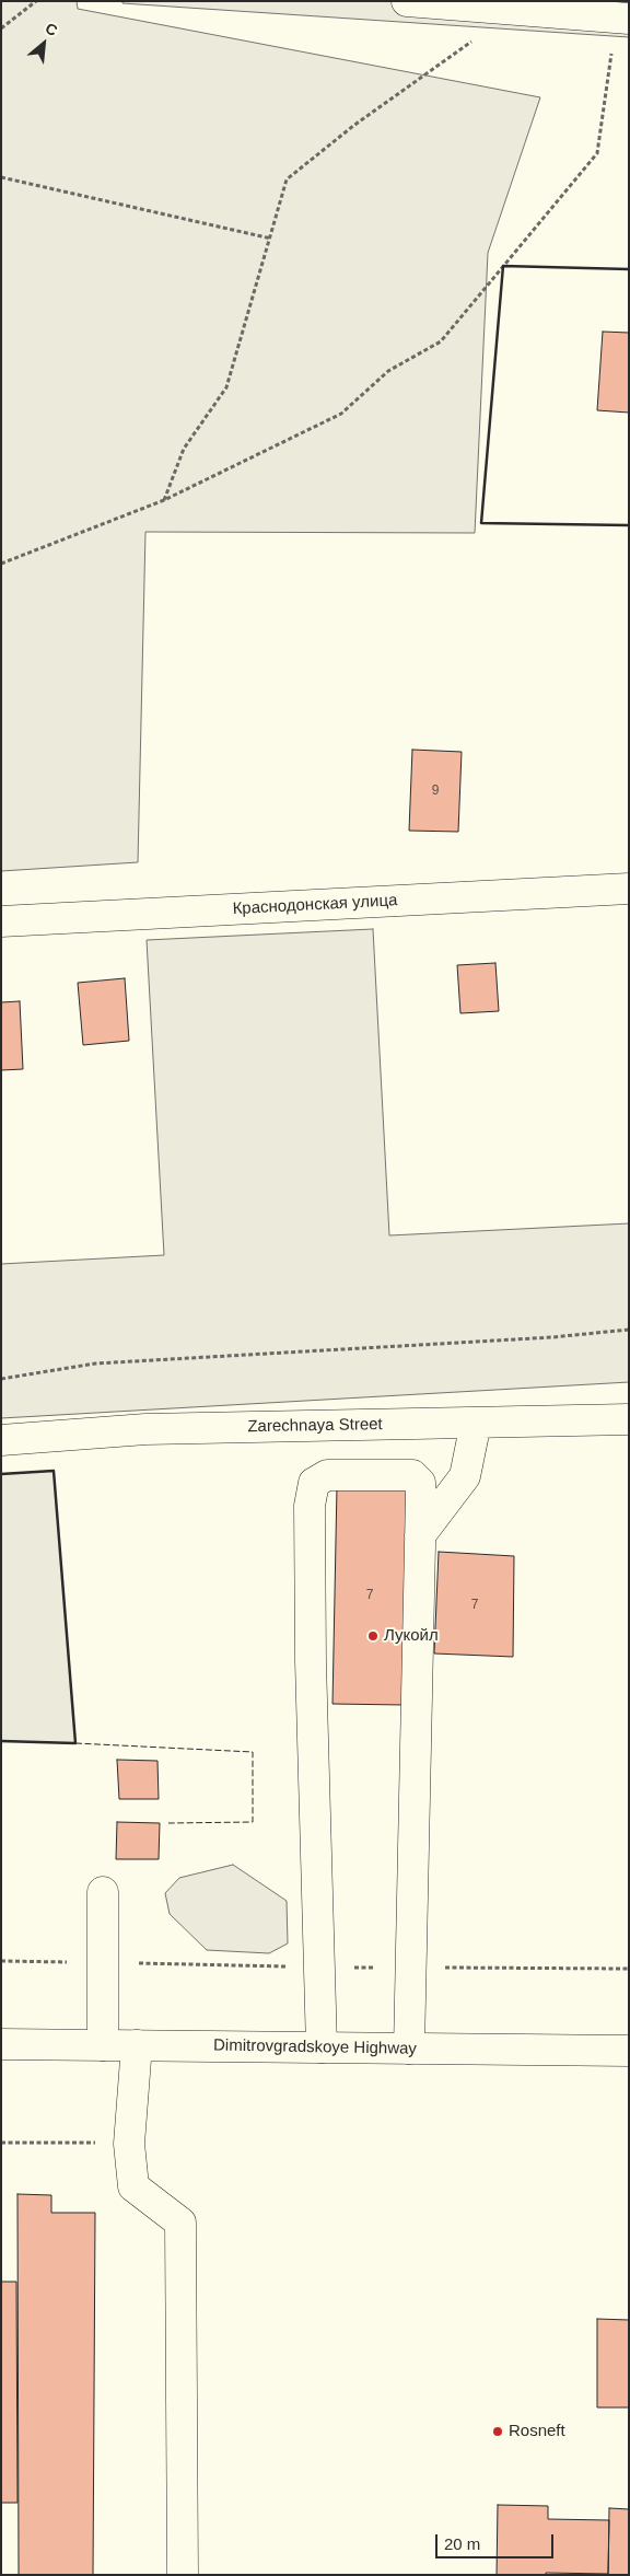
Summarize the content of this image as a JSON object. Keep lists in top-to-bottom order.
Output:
{
  "streets": {
    "street": ["Краснодонская улица", "Zarechnaya Street", "Dimitrovgradskoye Highway"]
  },
  "places": ["Лукойл", "Rosneft"],
  "house_numbers": ["9", "7", "7"],
  "scale_bar": "20 m",
  "north": "top right"
}
